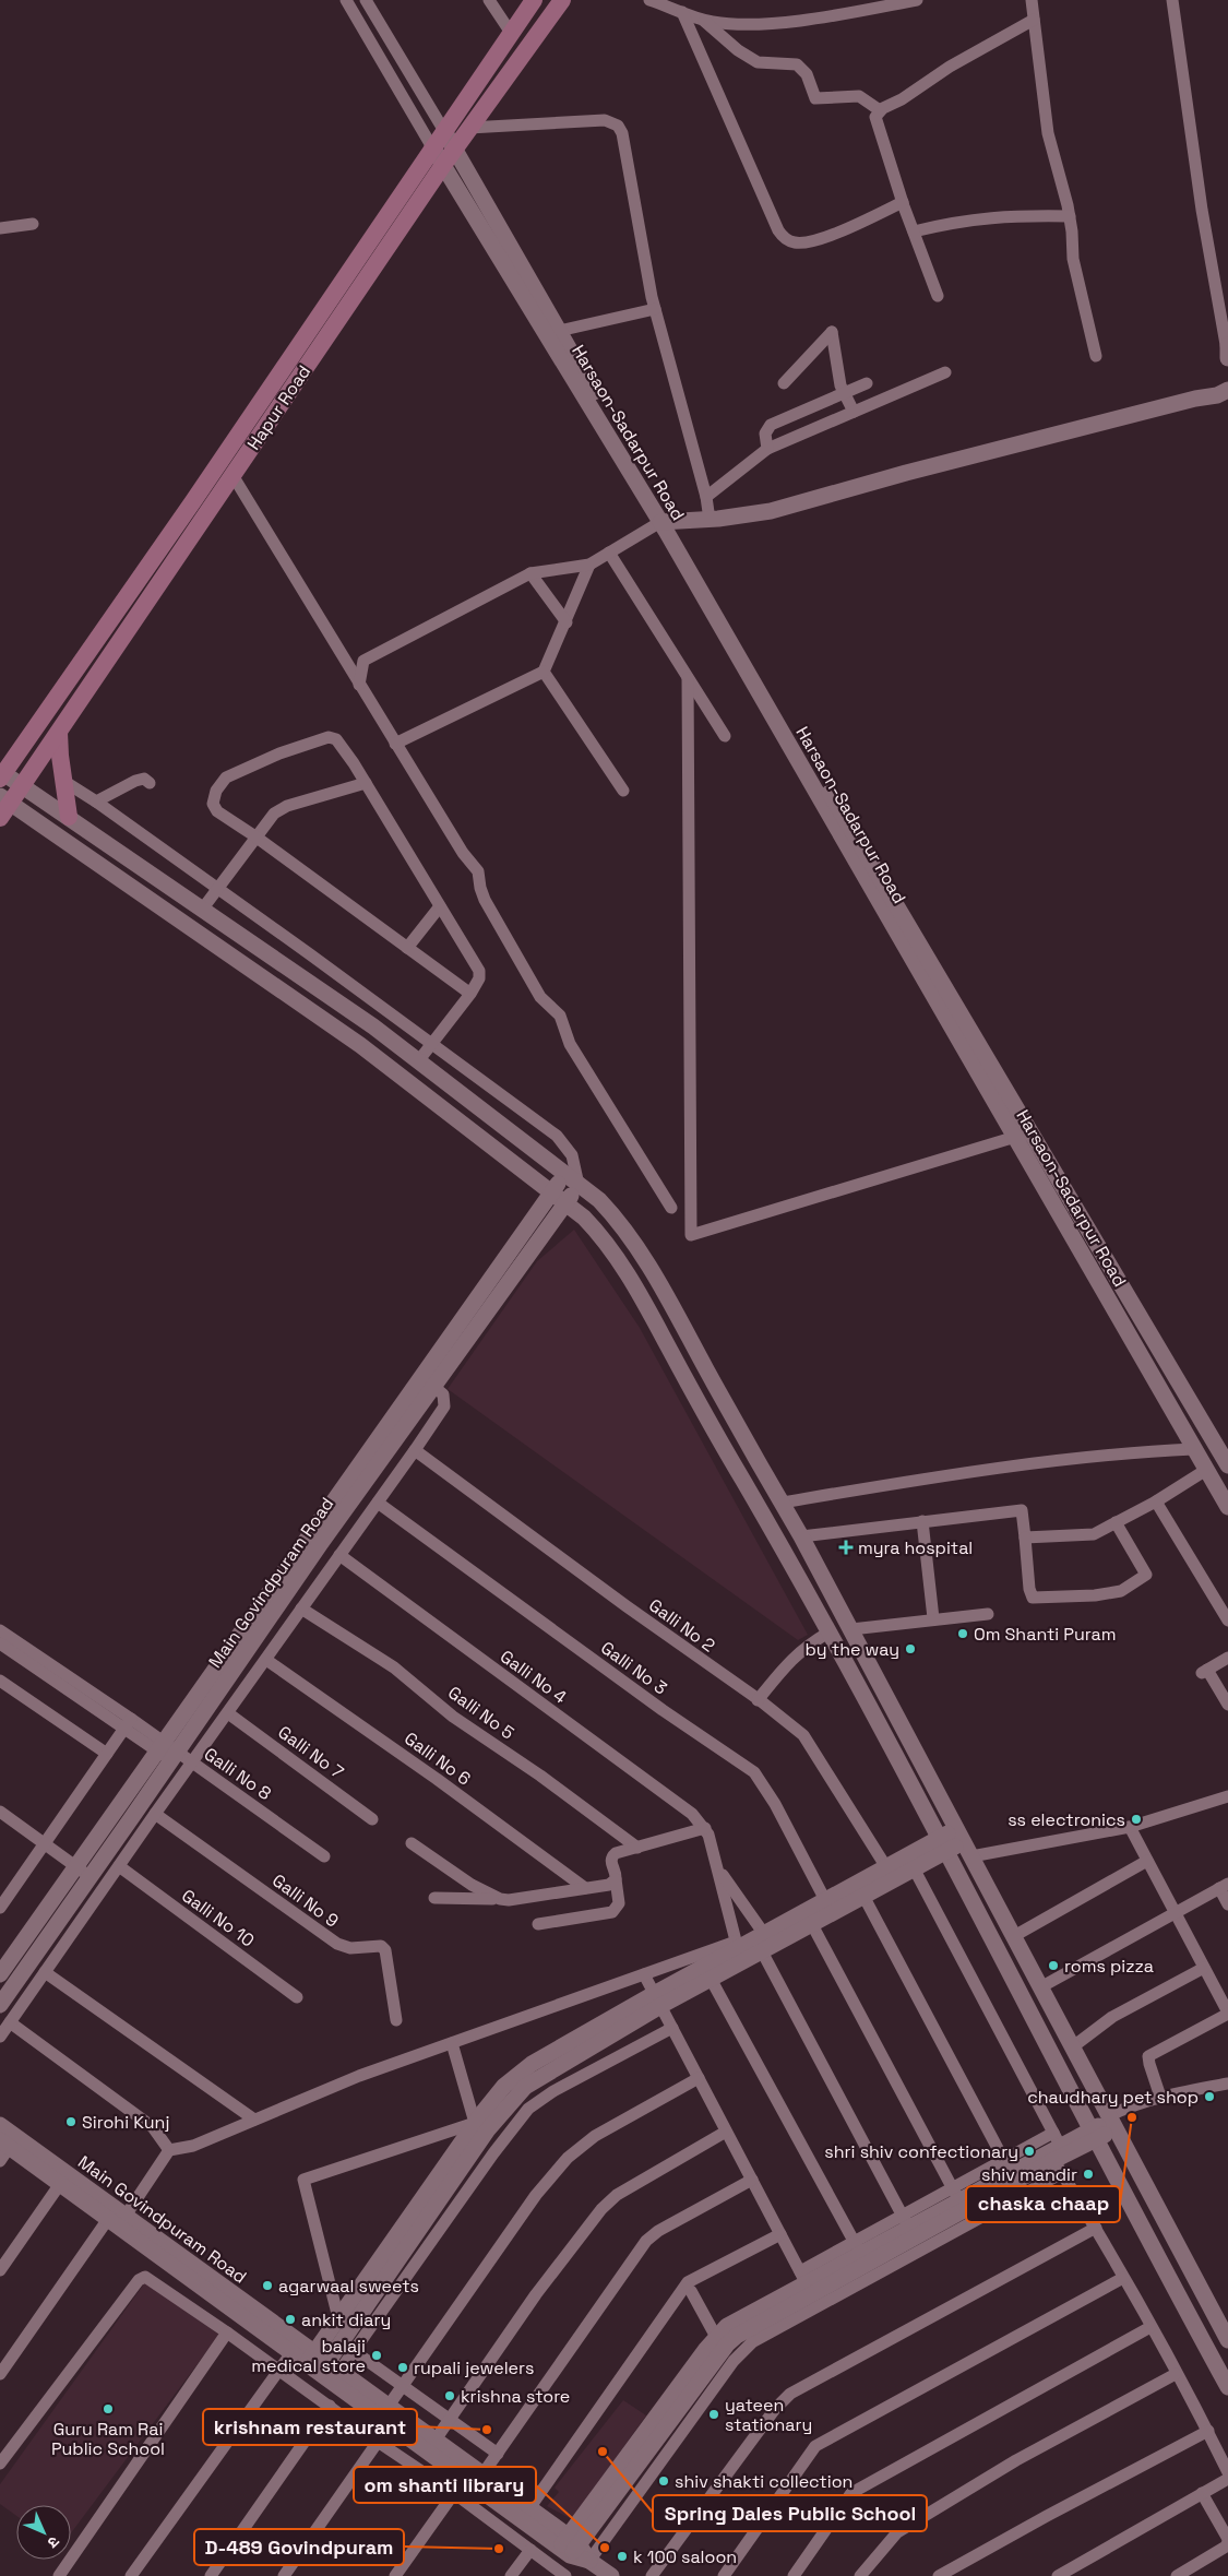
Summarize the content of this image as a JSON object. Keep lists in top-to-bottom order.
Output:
{
  "streets": {
    "main road": ["Hapur Road"],
    "street": [
      "Harsaon-Sadarpur Road",
      "Main Govindpuram Road",
      "Galli No 2",
      "Galli No 3",
      "Galli No 4",
      "Galli No 5",
      "Galli No 7",
      "Galli No 6",
      "Galli No 8",
      "Galli No 9",
      "Galli No 10"
    ]
  },
  "crossings": [
    ["Hapur Road", "Harsaon-Sadarpur Road"],
    ["Main Govindpuram Road", "Galli No 8"]
  ],
  "places": {
    "health": ["myra hospital"],
    "other": [
      "Om Shanti Puram",
      "by the way",
      "ss electronics",
      "roms pizza",
      "chaudhary pet shop",
      "chaska chaap",
      "Sirohi Kunj",
      "shri shiv confectionary",
      "shiv mandir",
      "agarwaal sweets",
      "ankit diary",
      "balaji medical store",
      "rupali jewelers",
      "krishna store",
      "Guru Ram Rai Public School",
      "yateen stationary",
      "krishnam restaurant",
      "Spring Dales Public School",
      "shiv shakti collection",
      "om shanti library",
      "D-489 Govindpuram",
      "k 100 saloon"
    ]
  },
  "north": "bottom right"
}
